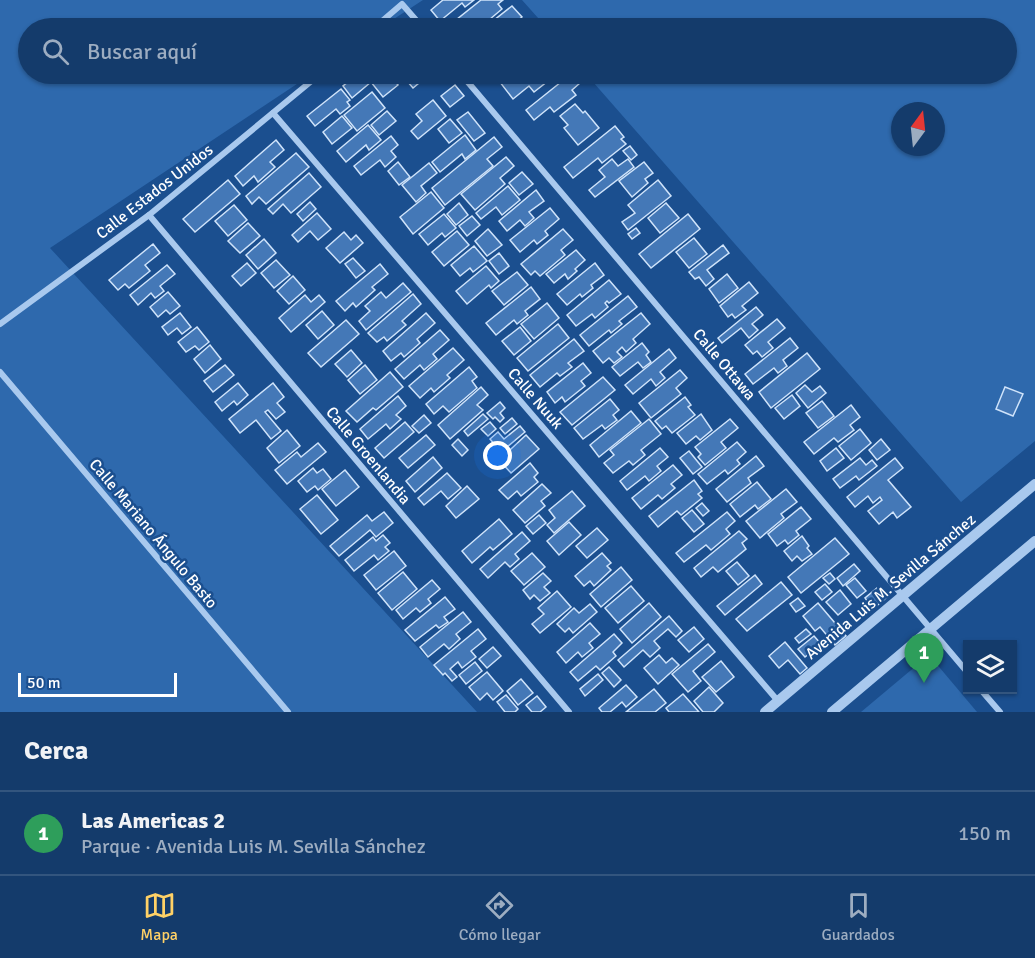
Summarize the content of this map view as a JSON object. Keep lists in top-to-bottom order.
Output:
{
  "streets": {
    "street": [
      "Calle Estados Unidos",
      "Calle Ottawa",
      "Calle Nuuk",
      "Calle Groenlandia",
      "Calle Mariano Ángulo Basto",
      "Avenida Luis M. Sevilla Sánchez"
    ]
  },
  "crossings": [
    ["Calle Estados Unidos", "Calle Nuuk"],
    ["Calle Estados Unidos", "Calle Groenlandia"],
    ["Calle Ottawa", "Avenida Luis M. Sevilla Sánchez"],
    ["Calle Nuuk", "Avenida Luis M. Sevilla Sánchez"]
  ],
  "scale_bar": "50 m",
  "north": "top",
  "page": {
    "search": "Buscar aquí",
    "pins": "1",
    "scale": "50 m",
    "heading": "Cerca",
    "list": [
      {
        "mark": "1",
        "name": "Las Americas 2",
        "note": "Parque · Avenida Luis M. Sevilla Sánchez",
        "value": "150 m"
      }
    ],
    "nav": ["Mapa", "Cómo llegar", "Guardados"]
  }
}
